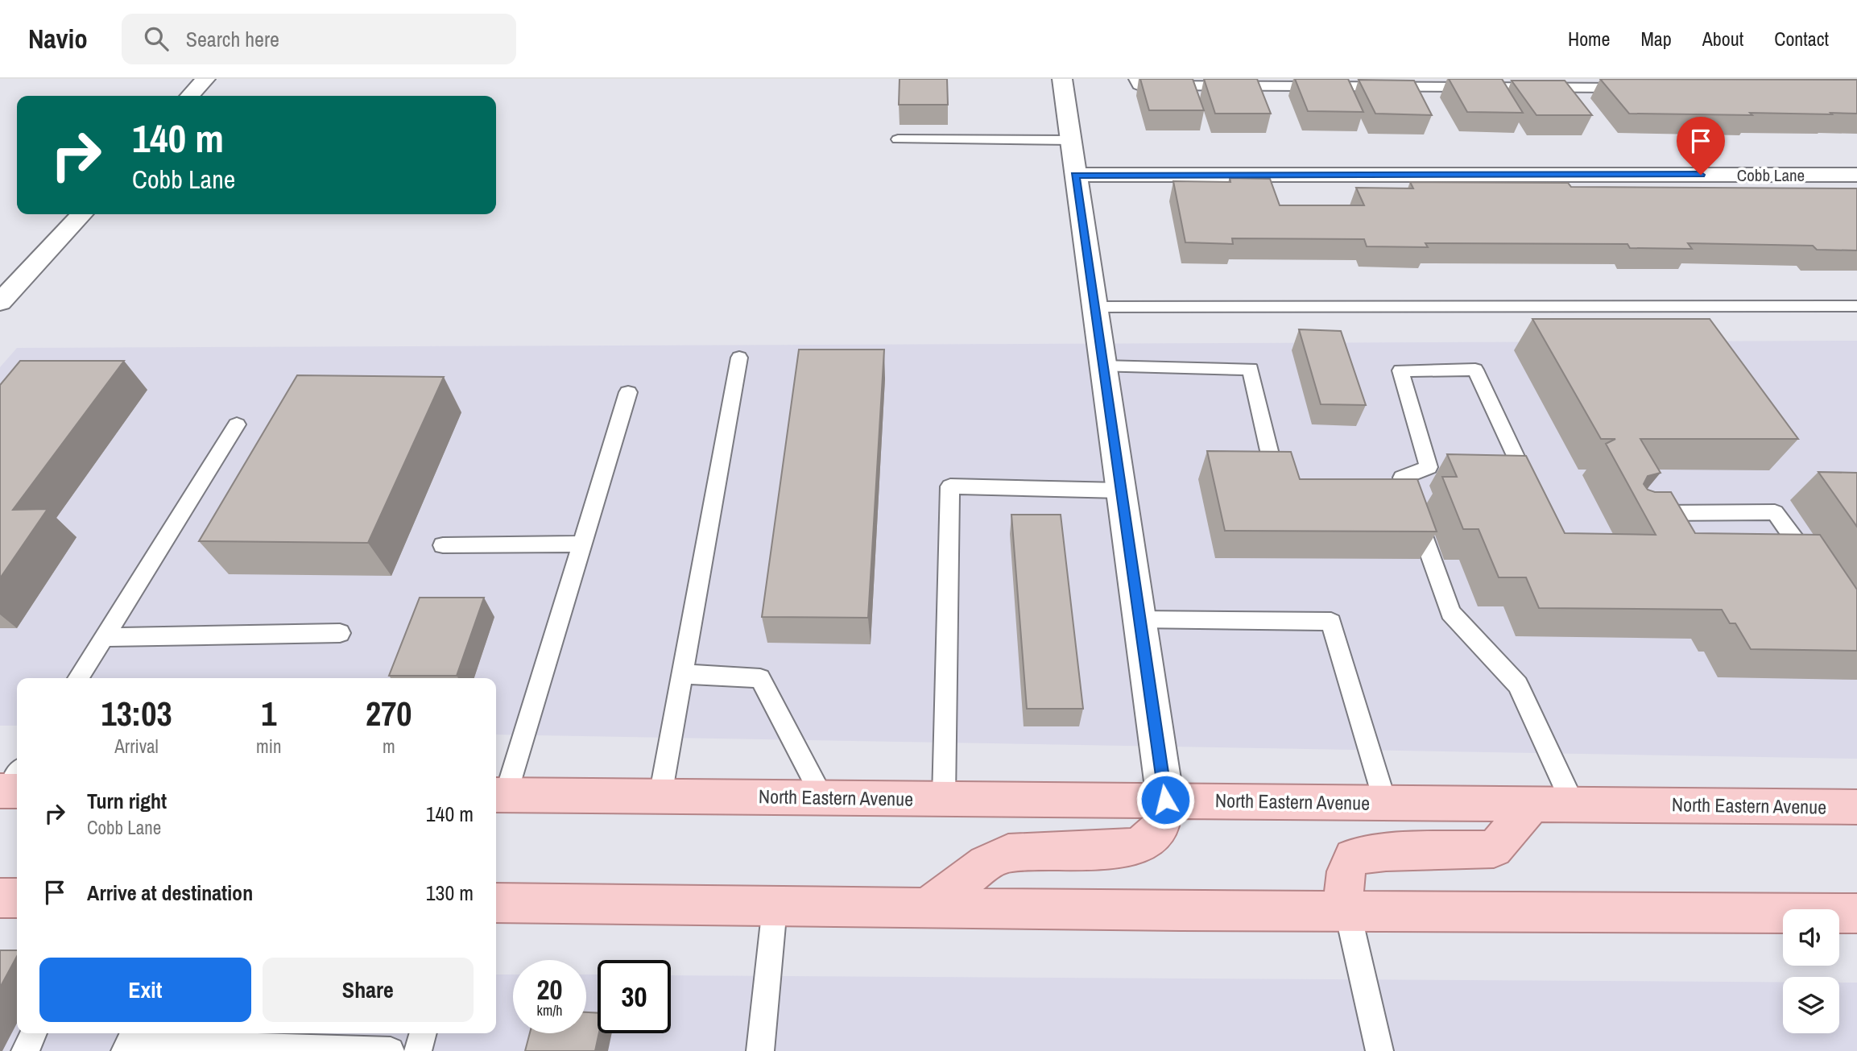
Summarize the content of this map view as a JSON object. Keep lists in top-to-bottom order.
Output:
{
  "streets": {
    "main road": ["North Eastern Avenue"],
    "street": ["Cobb Lane"]
  },
  "page": {
    "header": "Navio",
    "search": "Search here",
    "nav": [
      "Home",
      "Map",
      "About",
      "Contact"
    ],
    "turn": ["140 m", "Cobb Lane"],
    "eta": [
      "13:03",
      "Arrival",
      "1",
      "min",
      "270",
      "m"
    ],
    "list": [
      {
        "name": "Turn right",
        "note": "Cobb Lane",
        "value": "140 m"
      },
      {
        "name": "Arrive at destination",
        "value": "130 m"
      }
    ],
    "buttons": ["Exit", "Share"],
    "speed": "20 km/h",
    "limit": "30"
  }
}
